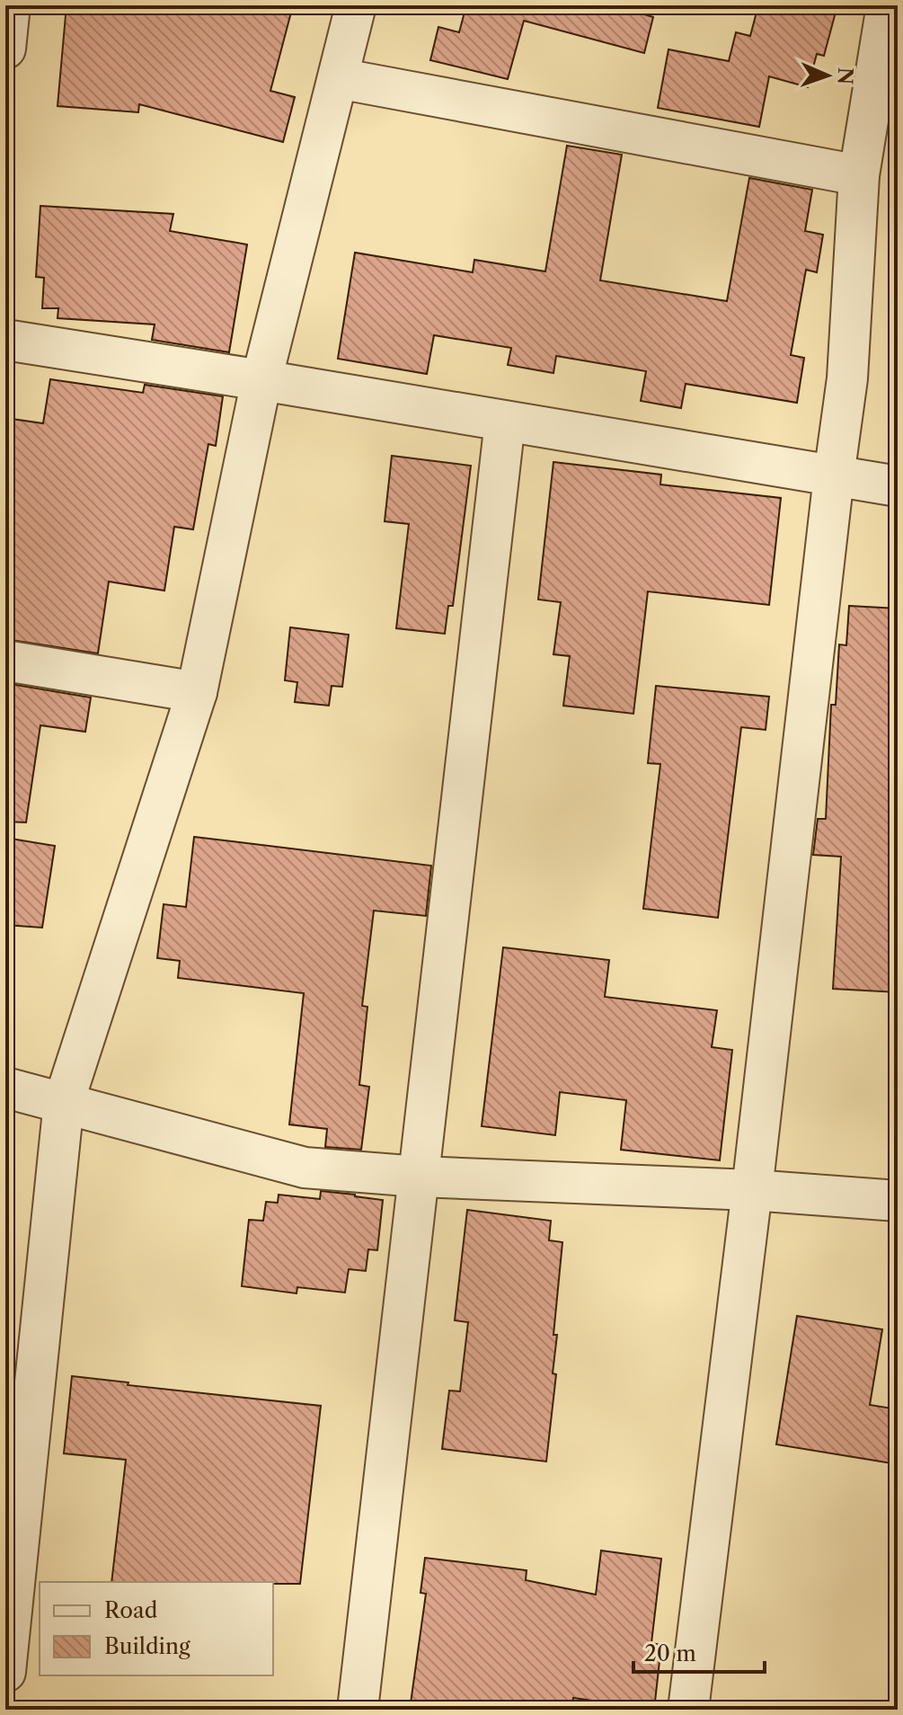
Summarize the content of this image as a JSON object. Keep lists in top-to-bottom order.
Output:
{
  "legend": ["Road", "Building"],
  "scale_bar": "20 m",
  "north": "right"
}
